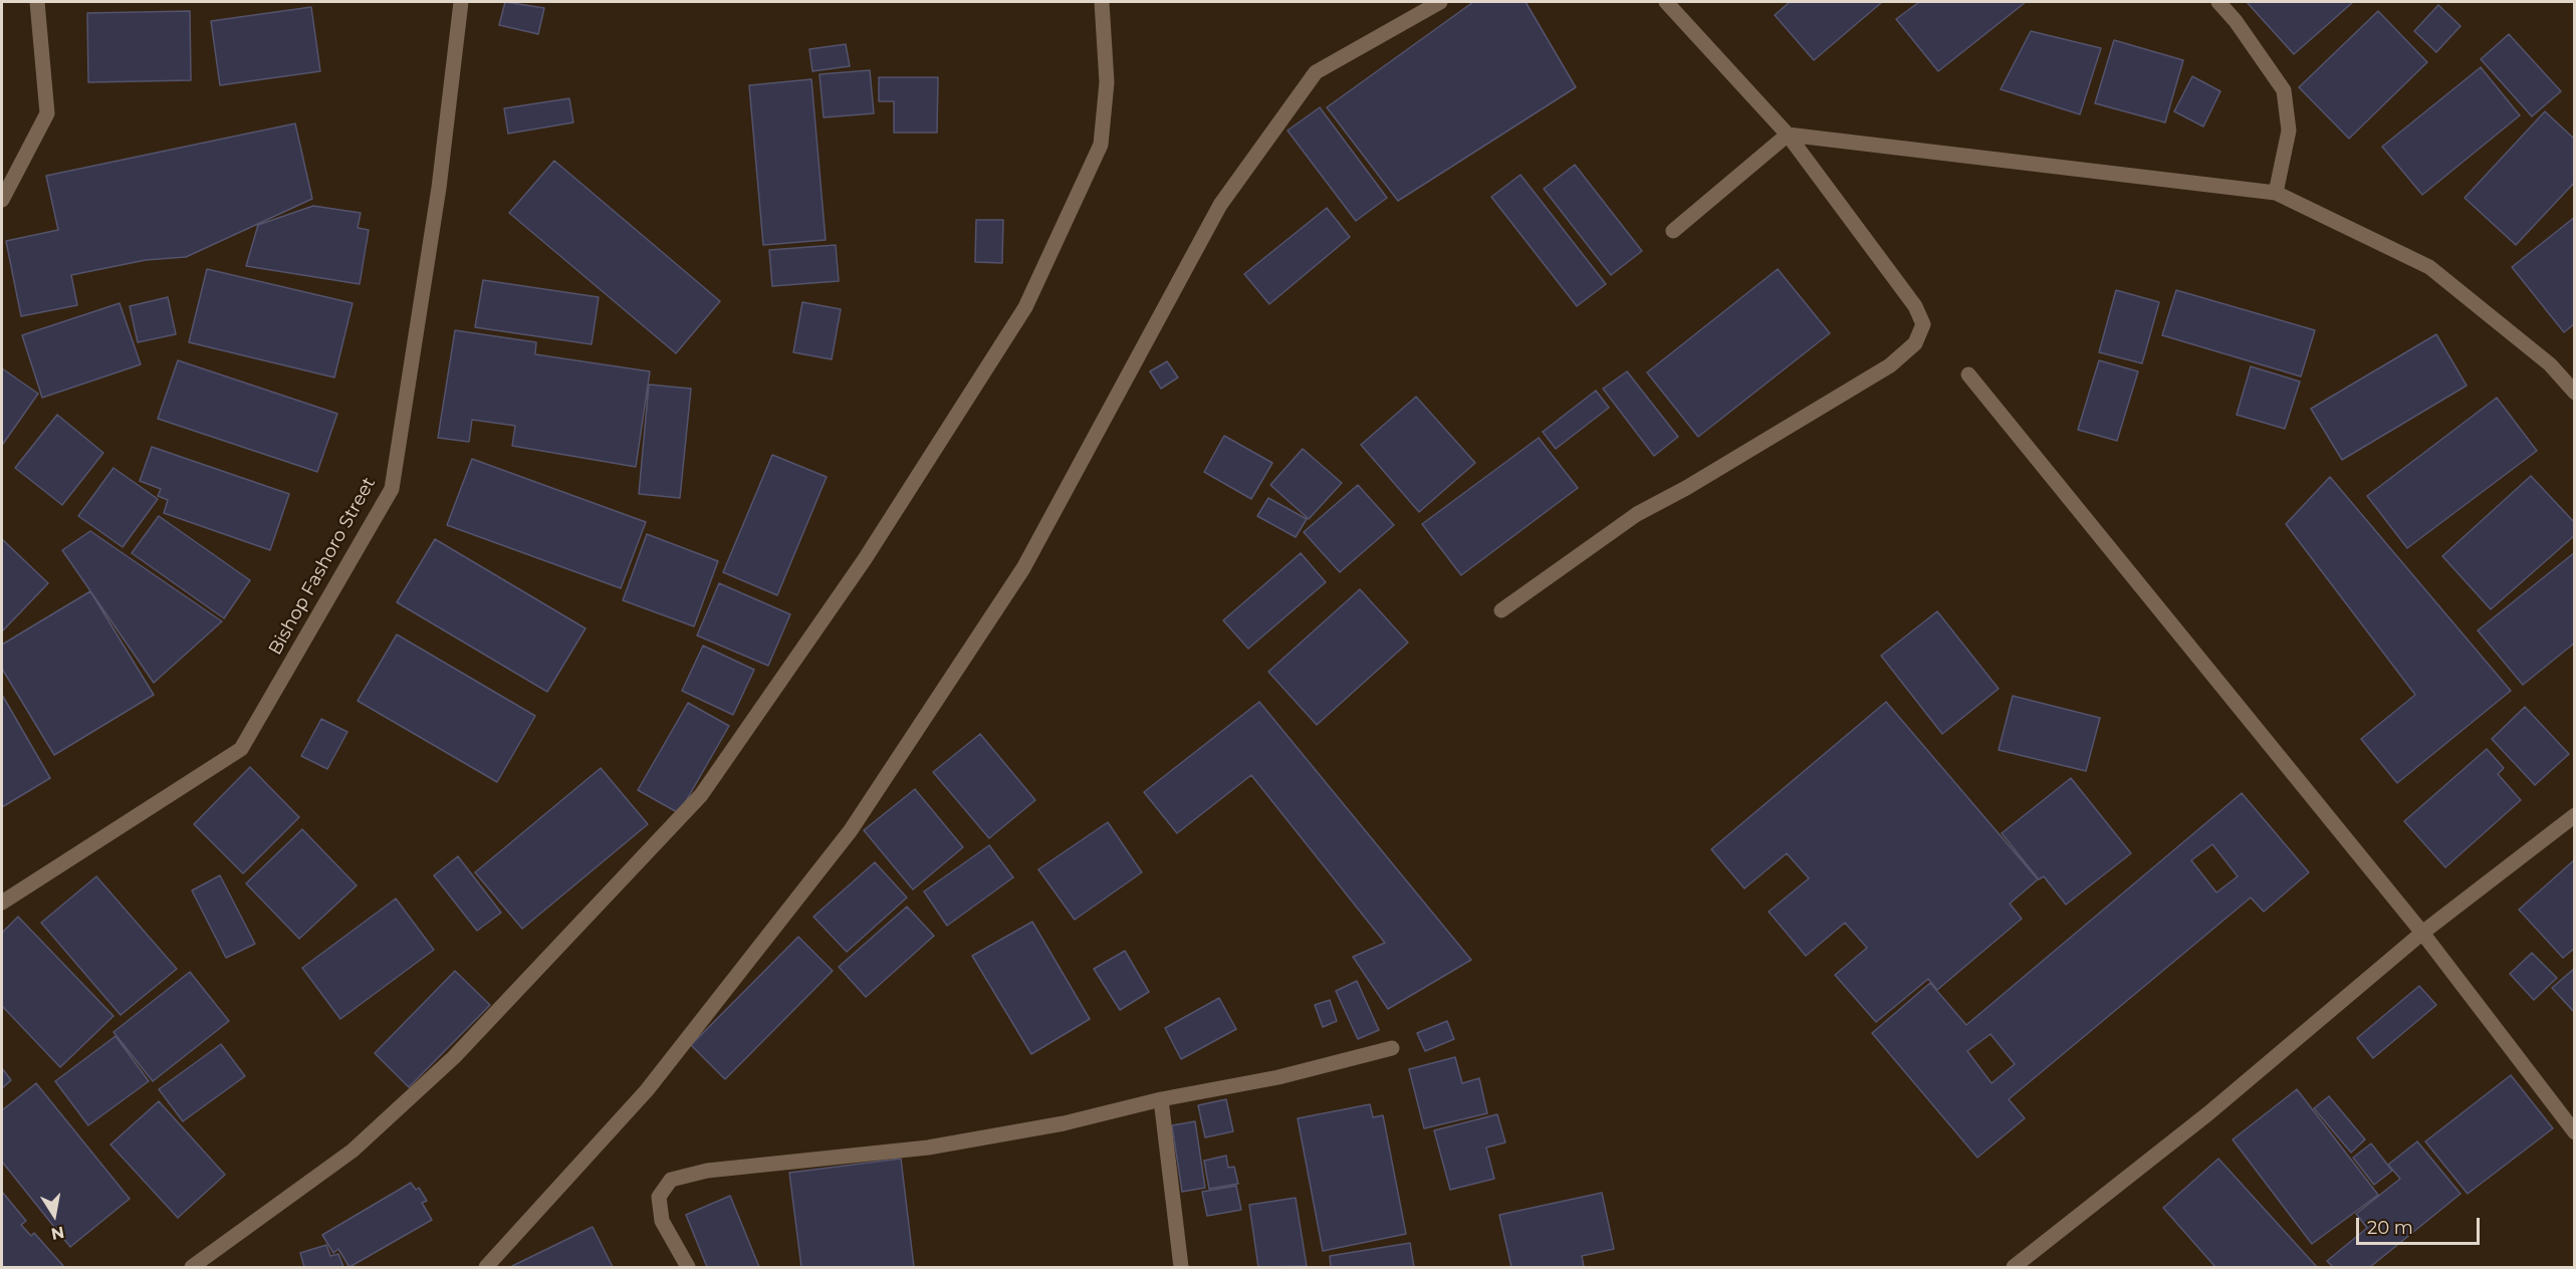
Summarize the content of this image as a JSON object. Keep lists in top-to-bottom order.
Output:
{
  "streets": {
    "street": ["Bishop Fashoro Street"]
  },
  "scale_bar": "20 m",
  "north": "bottom"
}
